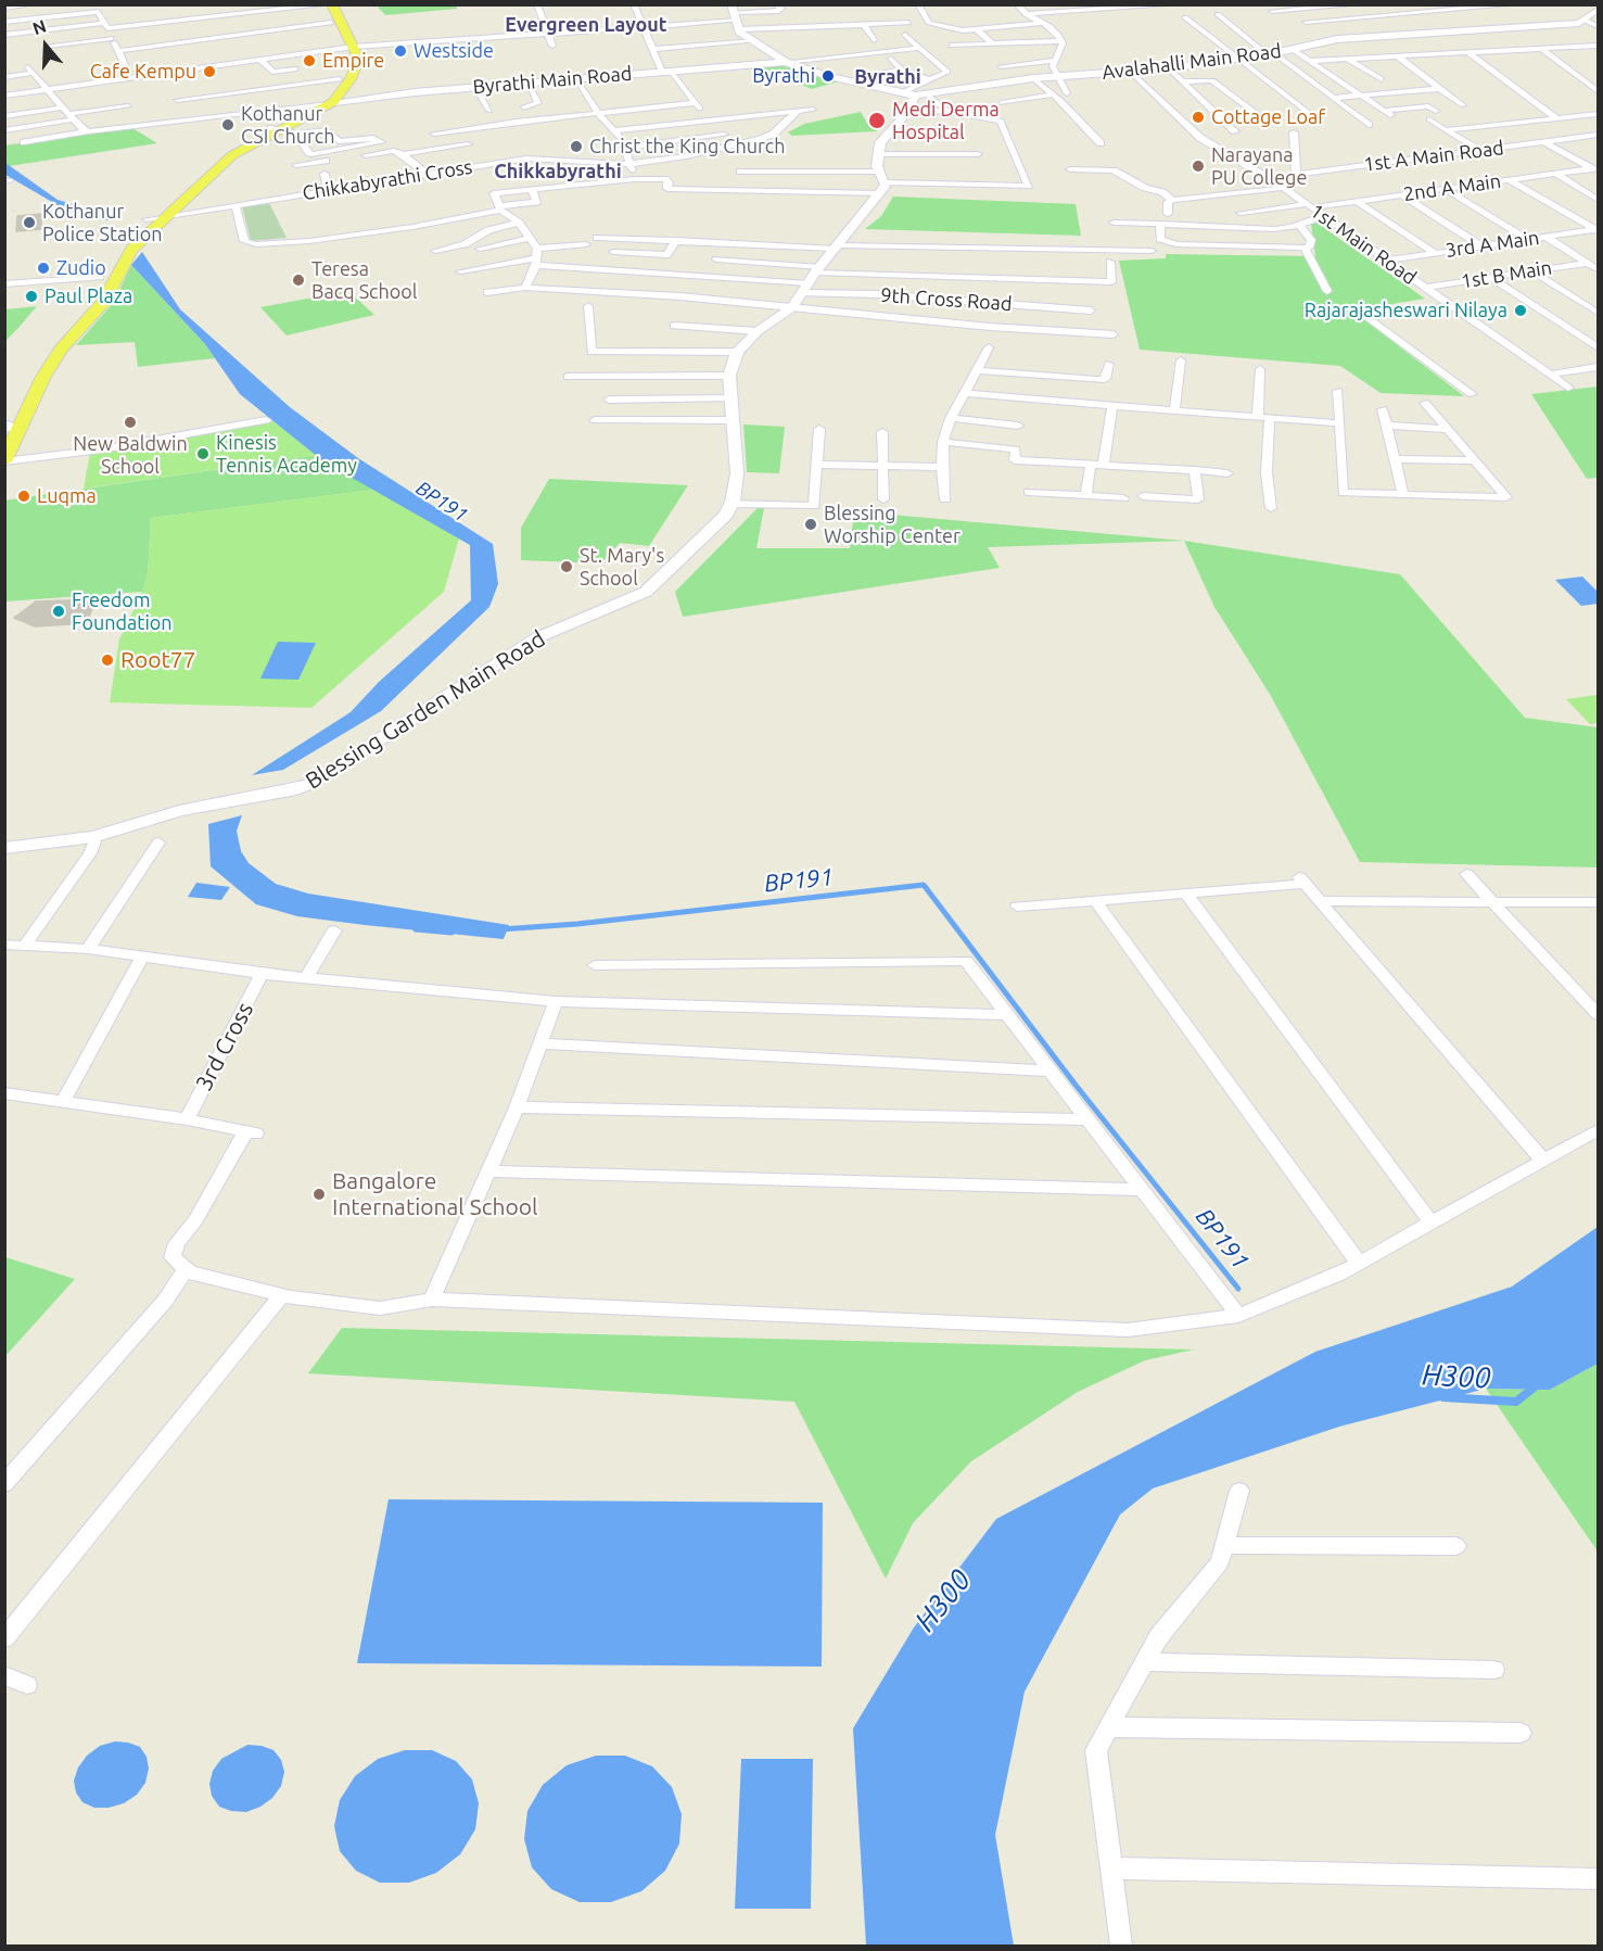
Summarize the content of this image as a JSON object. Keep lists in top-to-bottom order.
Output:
{
  "streets": {
    "main road": ["Avalahalli Main Road", "Byrathi Main Road", "Blessing Garden Main Road"],
    "street": [
      "1st A Main Road",
      "Chikkabyrathi Cross",
      "2nd A Main",
      "1st Main Road",
      "3rd A Main",
      "1st B Main",
      "9th Cross Road",
      "3rd Cross"
    ]
  },
  "crossings": [
    ["Avalahalli Main Road", "Byrathi Main Road"],
    ["Avalahalli Main Road", "1st Main Road"],
    ["1st A Main Road", "1st Main Road"],
    ["2nd A Main", "1st Main Road"],
    ["1st Main Road", "3rd A Main"],
    ["1st Main Road", "1st B Main"],
    ["9th Cross Road", "Blessing Garden Main Road"]
  ],
  "districts": ["Evergreen Layout", "Byrathi", "Chikkabyrathi"],
  "water": ["BP191", "H300"],
  "places": [
    "Westside",
    "Empire",
    "Cafe Kempu",
    "Byrathi",
    "Cottage Loaf",
    "Medi Derma Hospital",
    "Kothanur CSI Church",
    "Christ the King Church",
    "Narayana PU College",
    "Kothanur Police Station",
    "Zudio",
    "Teresa Bacq School",
    "Paul Plaza",
    "Rajarajasheswari Nilaya",
    "New Baldwin School",
    "Kinesis Tennis Academy",
    "Luqma",
    "Blessing Worship Center",
    "St. Mary's School",
    "Freedom Foundation",
    "Root77",
    "Bangalore International School"
  ],
  "north": "top"
}
